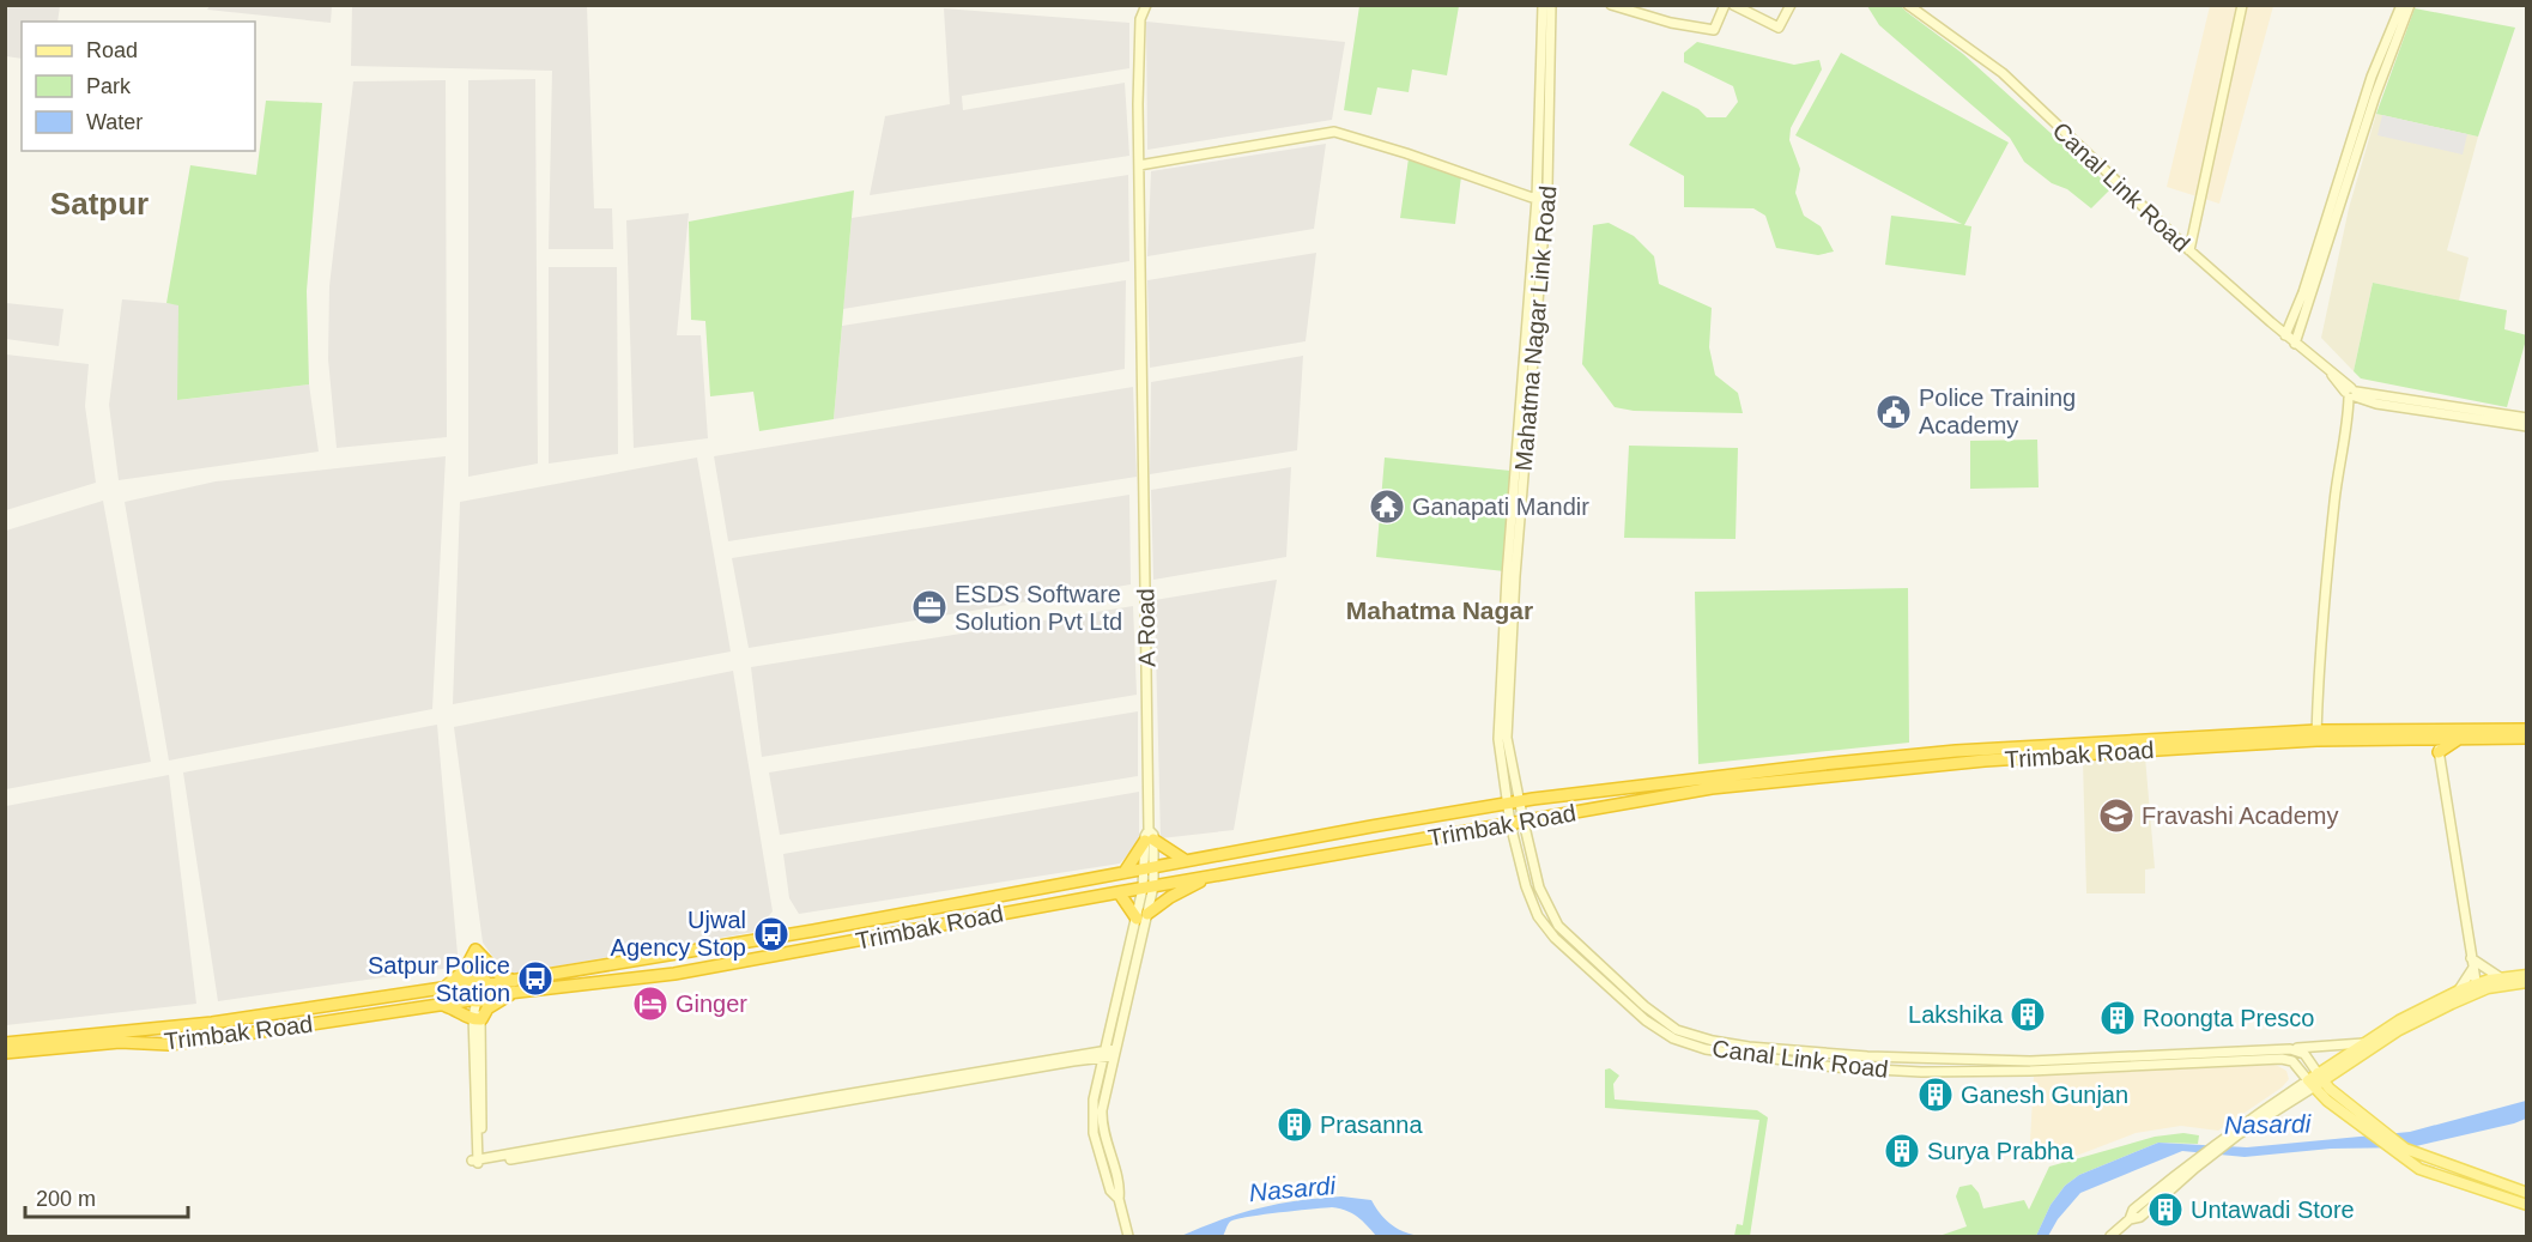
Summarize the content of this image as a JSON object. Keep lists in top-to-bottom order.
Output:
{
  "streets": {
    "highway": ["Trimbak Road"],
    "main road": ["Canal Link Road"],
    "street": ["Mahatma Nagar Link Road", "A Road"]
  },
  "crossings": [
    ["Canal Link Road", "Mahatma Nagar Link Road"],
    ["Canal Link Road", "Trimbak Road"],
    ["Mahatma Nagar Link Road", "Trimbak Road"],
    ["A Road", "Trimbak Road"]
  ],
  "districts": ["Satpur", "Mahatma Nagar"],
  "water": ["Nasardi"],
  "places": {
    "public building": ["Police Training Academy"],
    "temple": ["Ganapati Mandir"],
    "office": ["ESDS Software Solution Pvt Ltd"],
    "school or university": ["Fravashi Academy"],
    "bus stop": ["Ujwal Agency Stop", "Satpur Police Station"],
    "hotel": ["Ginger"],
    "building": [
      "Lakshika",
      "Roongta Presco",
      "Ganesh Gunjan",
      "Prasanna",
      "Surya Prabha",
      "Untawadi Store"
    ]
  },
  "legend": ["Road", "Park", "Water"],
  "scale_bar": "200 m"
}
